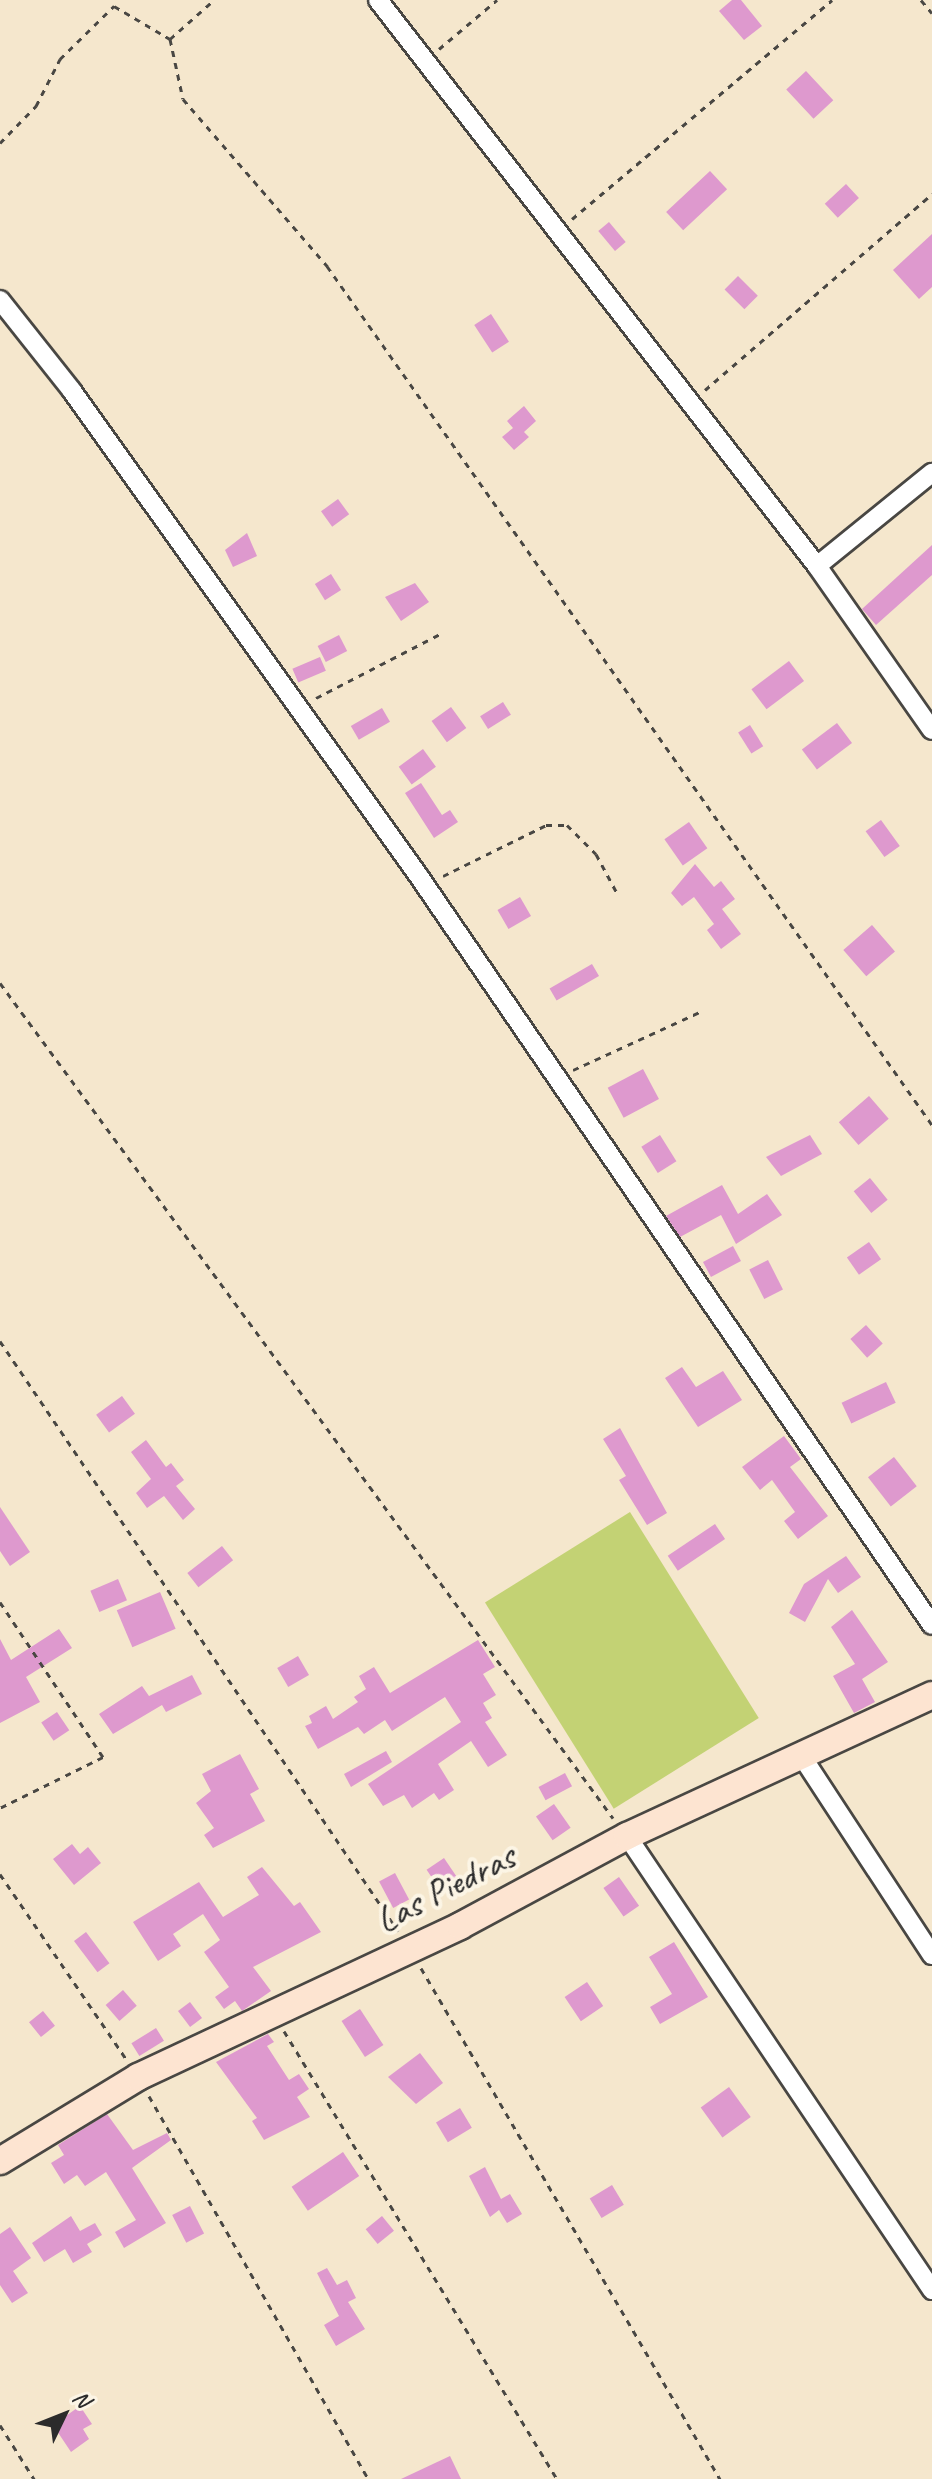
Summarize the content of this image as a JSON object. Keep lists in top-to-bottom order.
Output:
{
  "streets": {
    "street": ["Las Piedras"]
  },
  "north": "top right"
}
